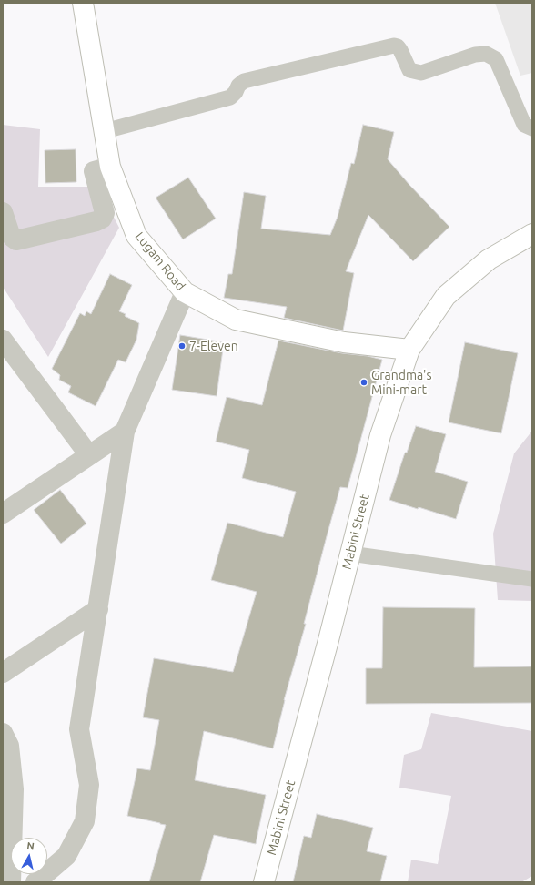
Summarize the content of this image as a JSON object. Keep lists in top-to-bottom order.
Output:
{
  "streets": {
    "main road": ["Lugam Road", "Mabini Street"]
  },
  "crossings": [
    ["Lugam Road", "Mabini Street"]
  ],
  "places": ["7-Eleven", "Grandma's Mini-mart"],
  "north": "top"
}
